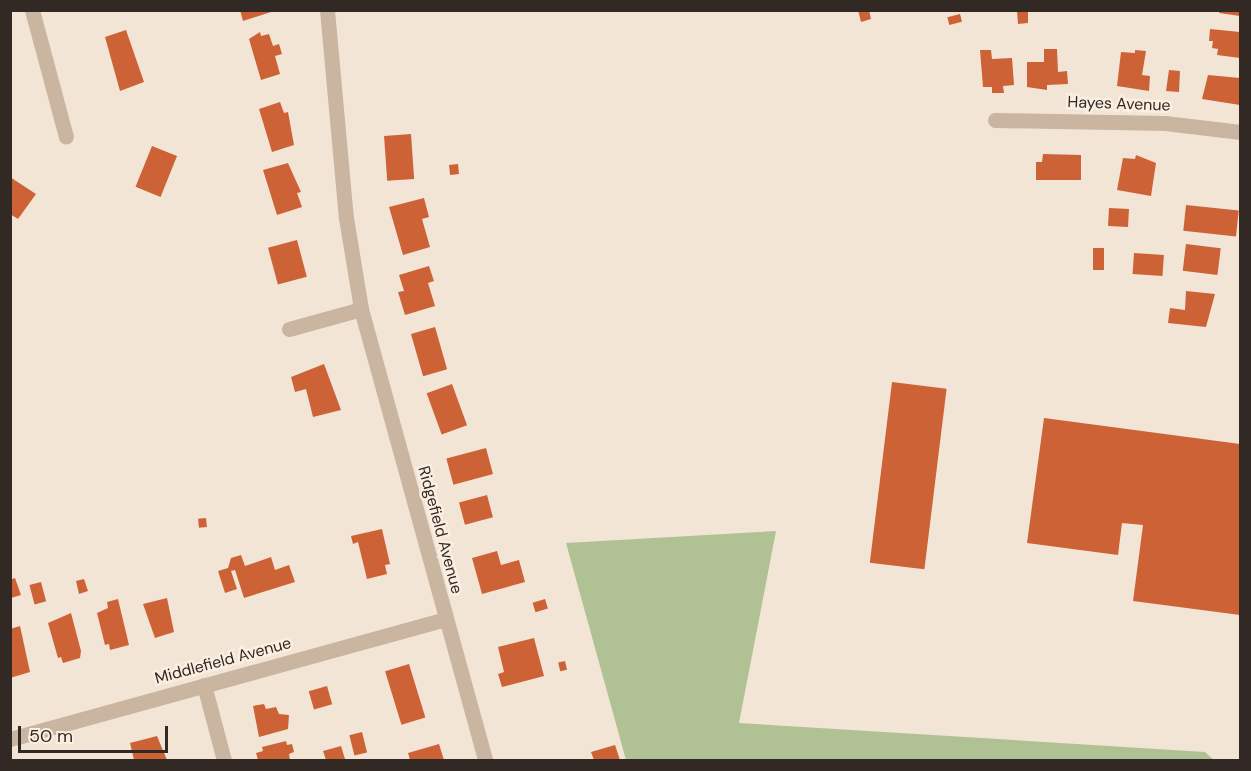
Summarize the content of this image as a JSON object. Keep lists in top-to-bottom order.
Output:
{
  "streets": {
    "street": ["Hayes Avenue", "Ridgefield Avenue", "Middlefield Avenue"]
  },
  "crossings": [
    ["Ridgefield Avenue", "Middlefield Avenue"]
  ],
  "scale_bar": "50 m"
}
